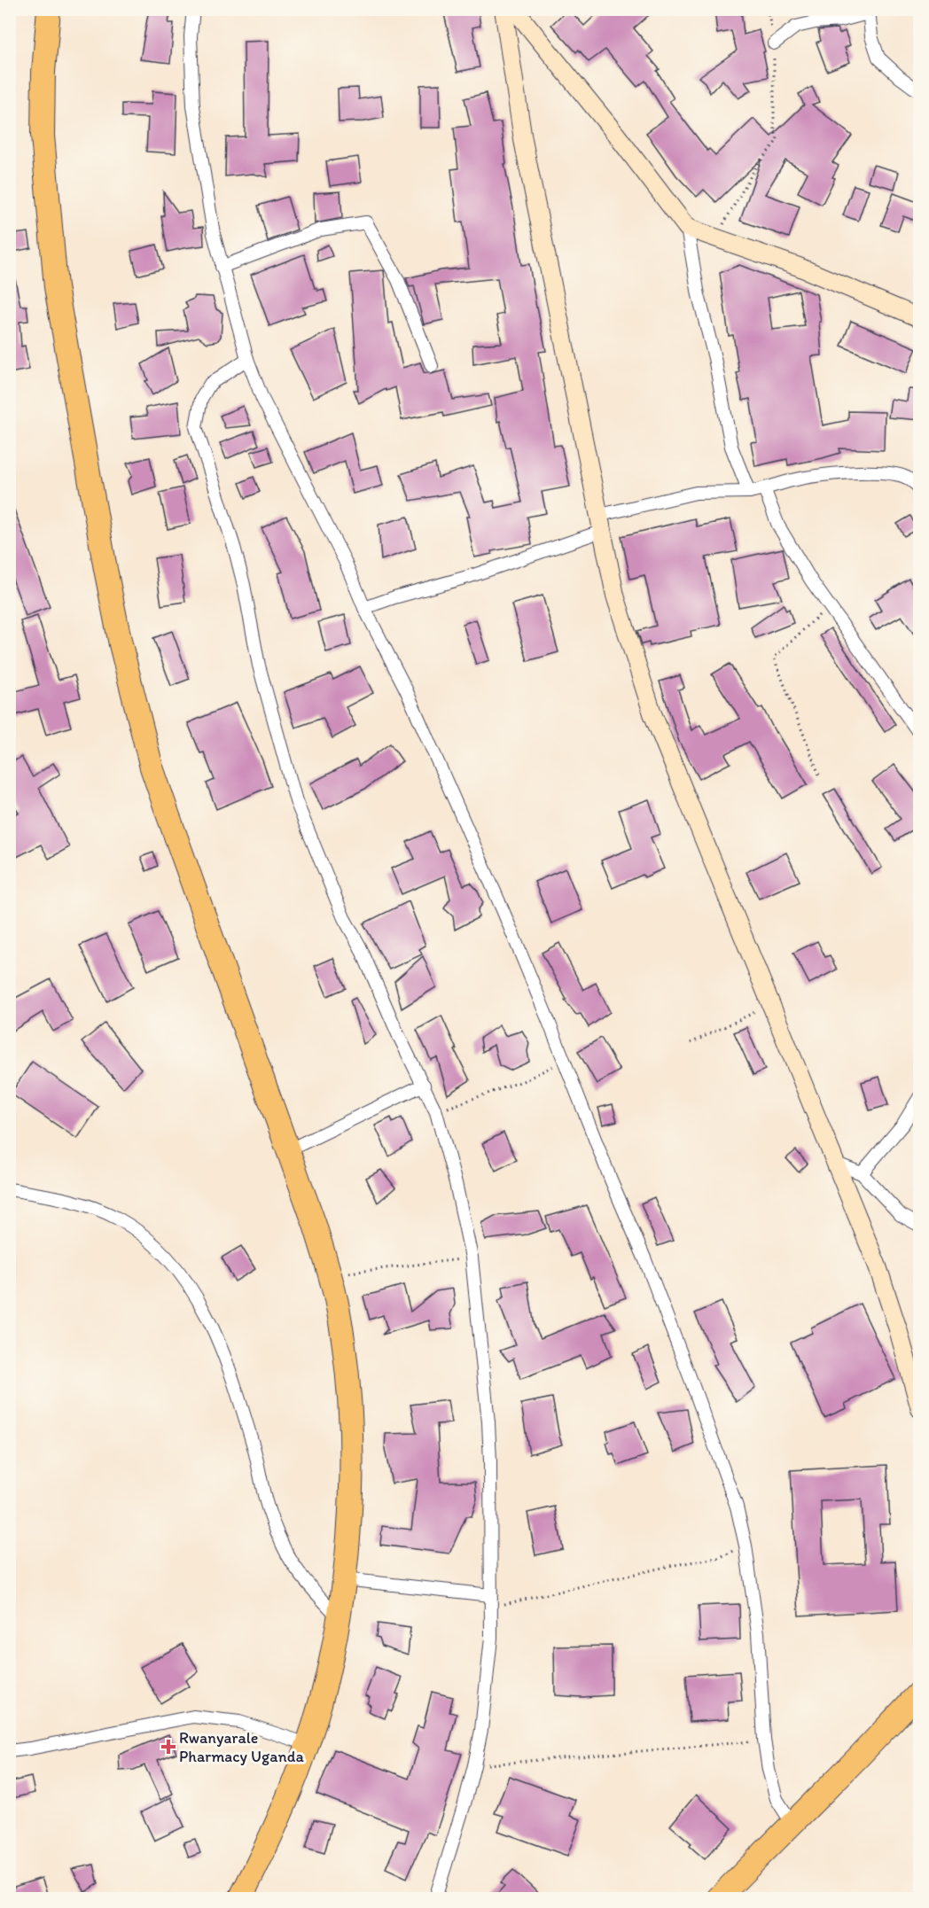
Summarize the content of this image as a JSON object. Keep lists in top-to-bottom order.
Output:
{
  "places": {
    "health": ["Rwanyarale Pharmacy Uganda"]
  }
}
